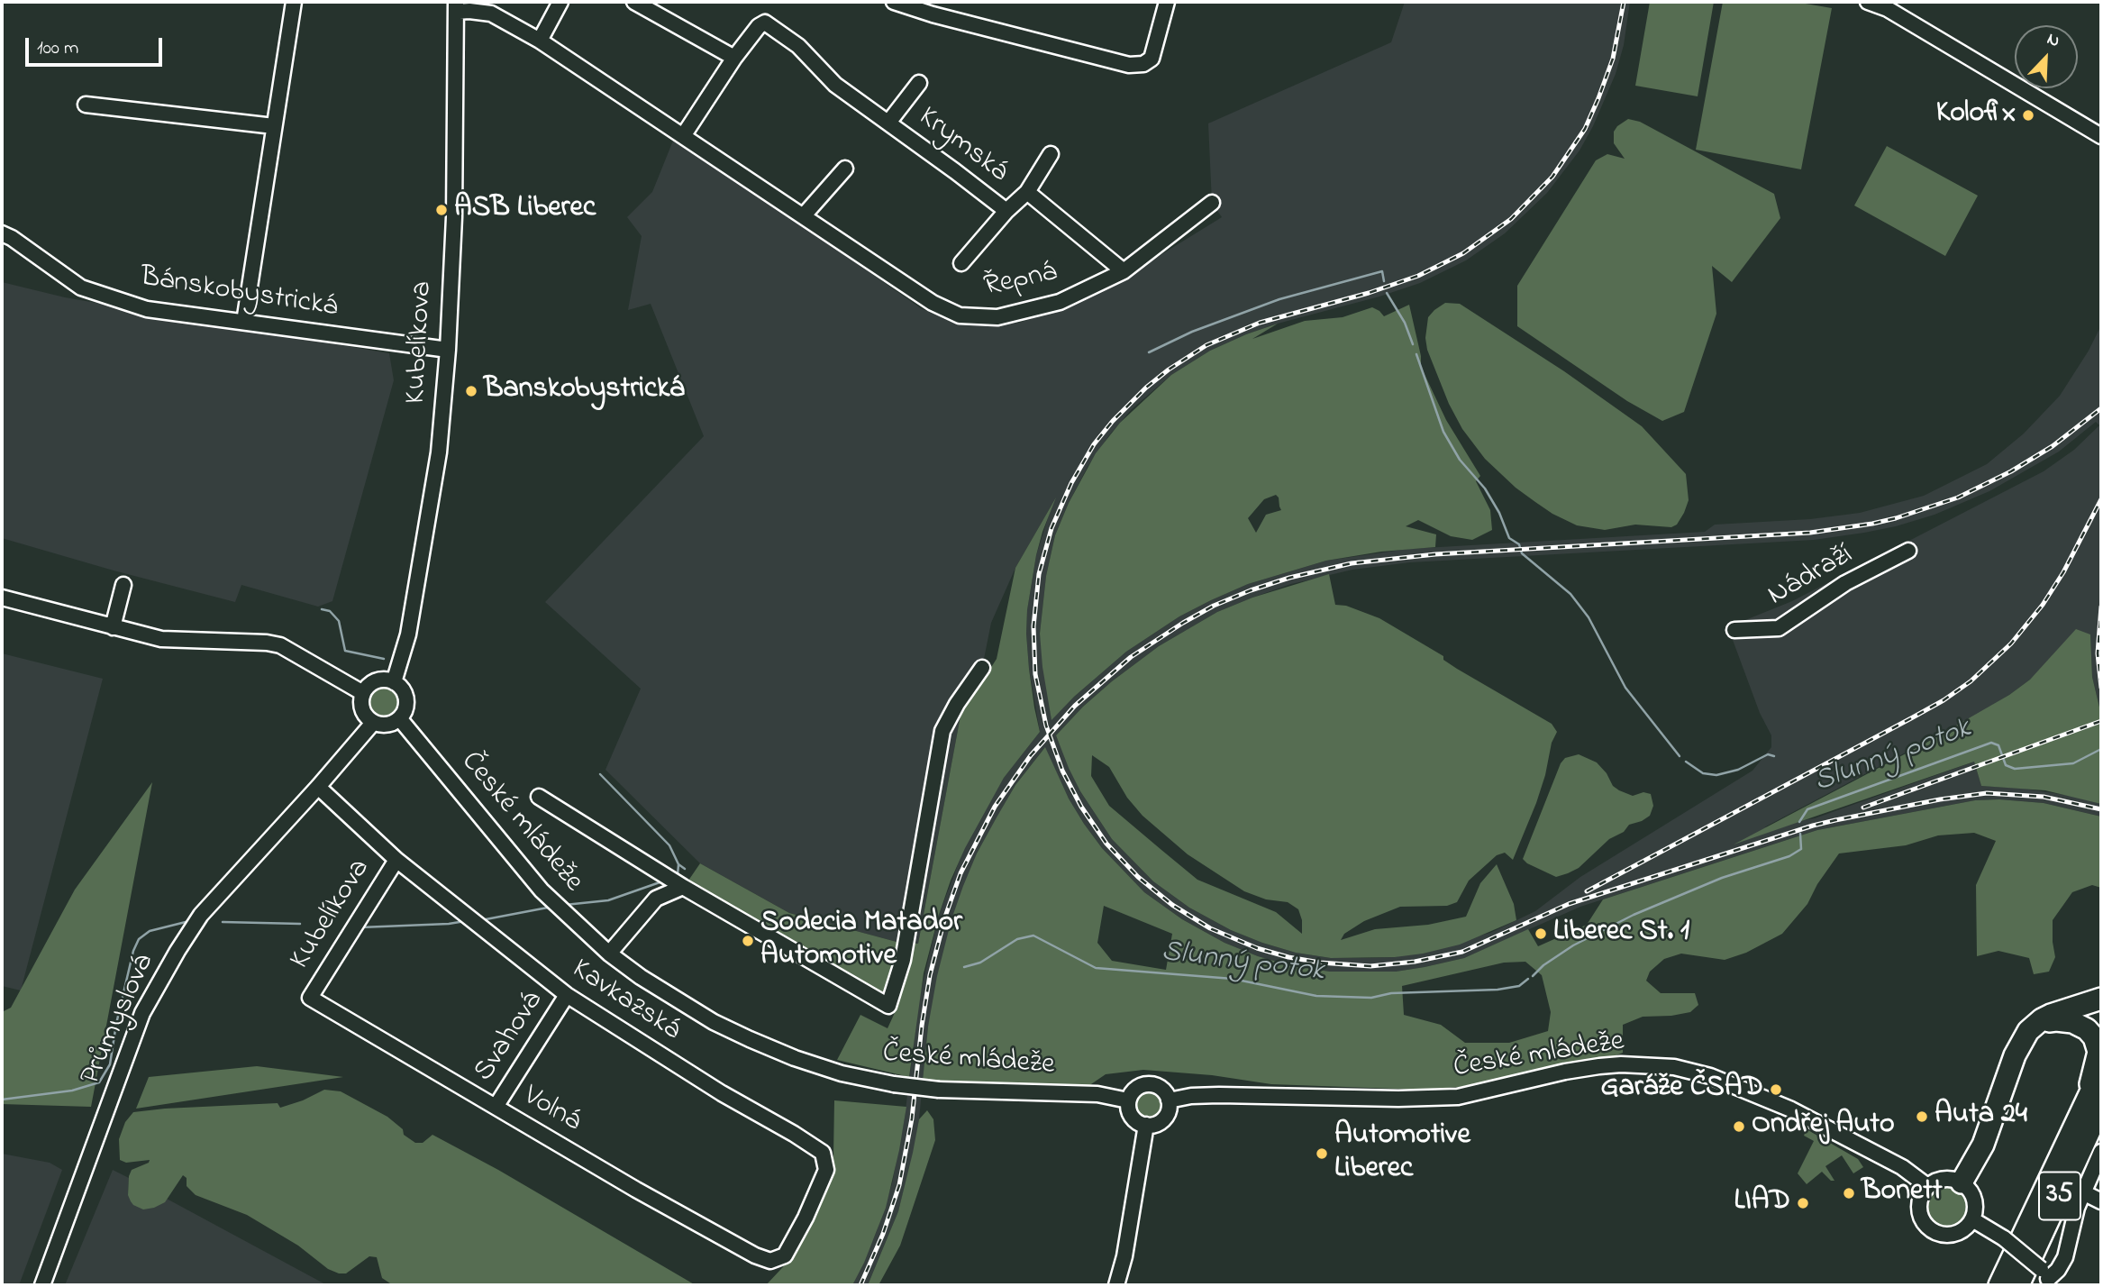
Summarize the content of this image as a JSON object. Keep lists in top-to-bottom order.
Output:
{
  "streets": {
    "highway": ["35"],
    "street": [
      "Krymská",
      "Řepná",
      "Bánskobystrická",
      "Kubelíkova",
      "Nádraží",
      "České mládeže",
      "Kavkazská",
      "Průmyslová",
      "Svahová",
      "Volná"
    ]
  },
  "crossings": [
    ["Krymská", "Řepná"],
    ["Řepná", "Kubelíkova"],
    ["Bánskobystrická", "Kubelíkova"],
    ["Kubelíkova", "České mládeže"],
    ["Kubelíkova", "Kavkazská"],
    ["Kubelíkova", "Průmyslová"],
    ["Kubelíkova", "Volná"],
    ["České mládeže", "Průmyslová"],
    ["Kavkazská", "Průmyslová"],
    ["Kavkazská", "Svahová"],
    ["Kavkazská", "Volná"],
    ["Svahová", "Volná"]
  ],
  "water": ["Slunný potok"],
  "places": [
    "Kolofix",
    "ASB Liberec",
    "Banskobystrická",
    "Liberec St. 1",
    "Sodecia Matador Automotive",
    "Garáže ČSAD",
    "Auta 24",
    "Ondřej Auto",
    "Automotive Liberec",
    "Bonett",
    "LIAD"
  ],
  "scale_bar": "100 m",
  "north": "top right"
}
